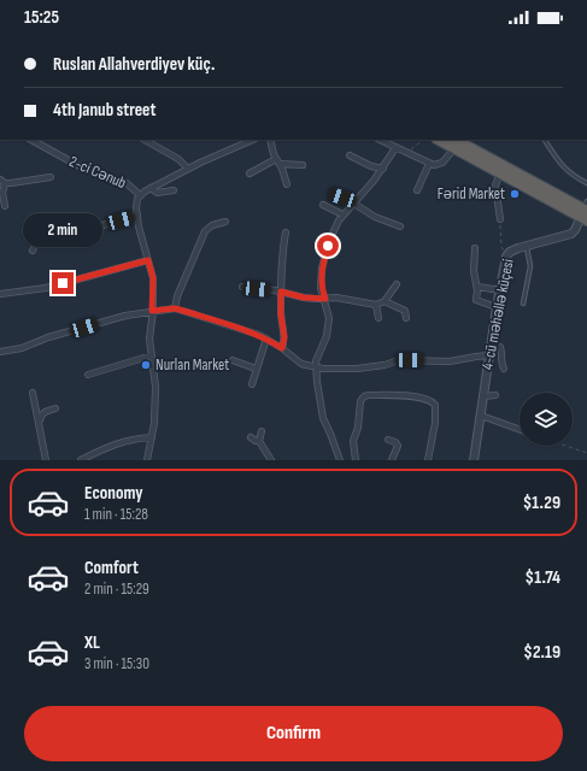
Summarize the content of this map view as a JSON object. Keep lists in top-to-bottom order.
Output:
{
  "streets": {
    "street": ["2-ci Cənub", "4-cü məhəllə küçesi"]
  },
  "places": ["Fərid Market", "Nurlan Market"],
  "page": {
    "status": "15:25",
    "banner": ["Ruslan Allahverdiyev küç.", "4th Janub street"],
    "bubble": "2 min",
    "list": [
      {
        "name": "Economy",
        "note": "1 min · 15:28",
        "value": "$1.29"
      },
      {
        "name": "Comfort",
        "note": "2 min · 15:29",
        "value": "$1.74"
      },
      {
        "name": "XL",
        "note": "3 min · 15:30",
        "value": "$2.19"
      }
    ],
    "buttons": "Confirm"
  }
}
